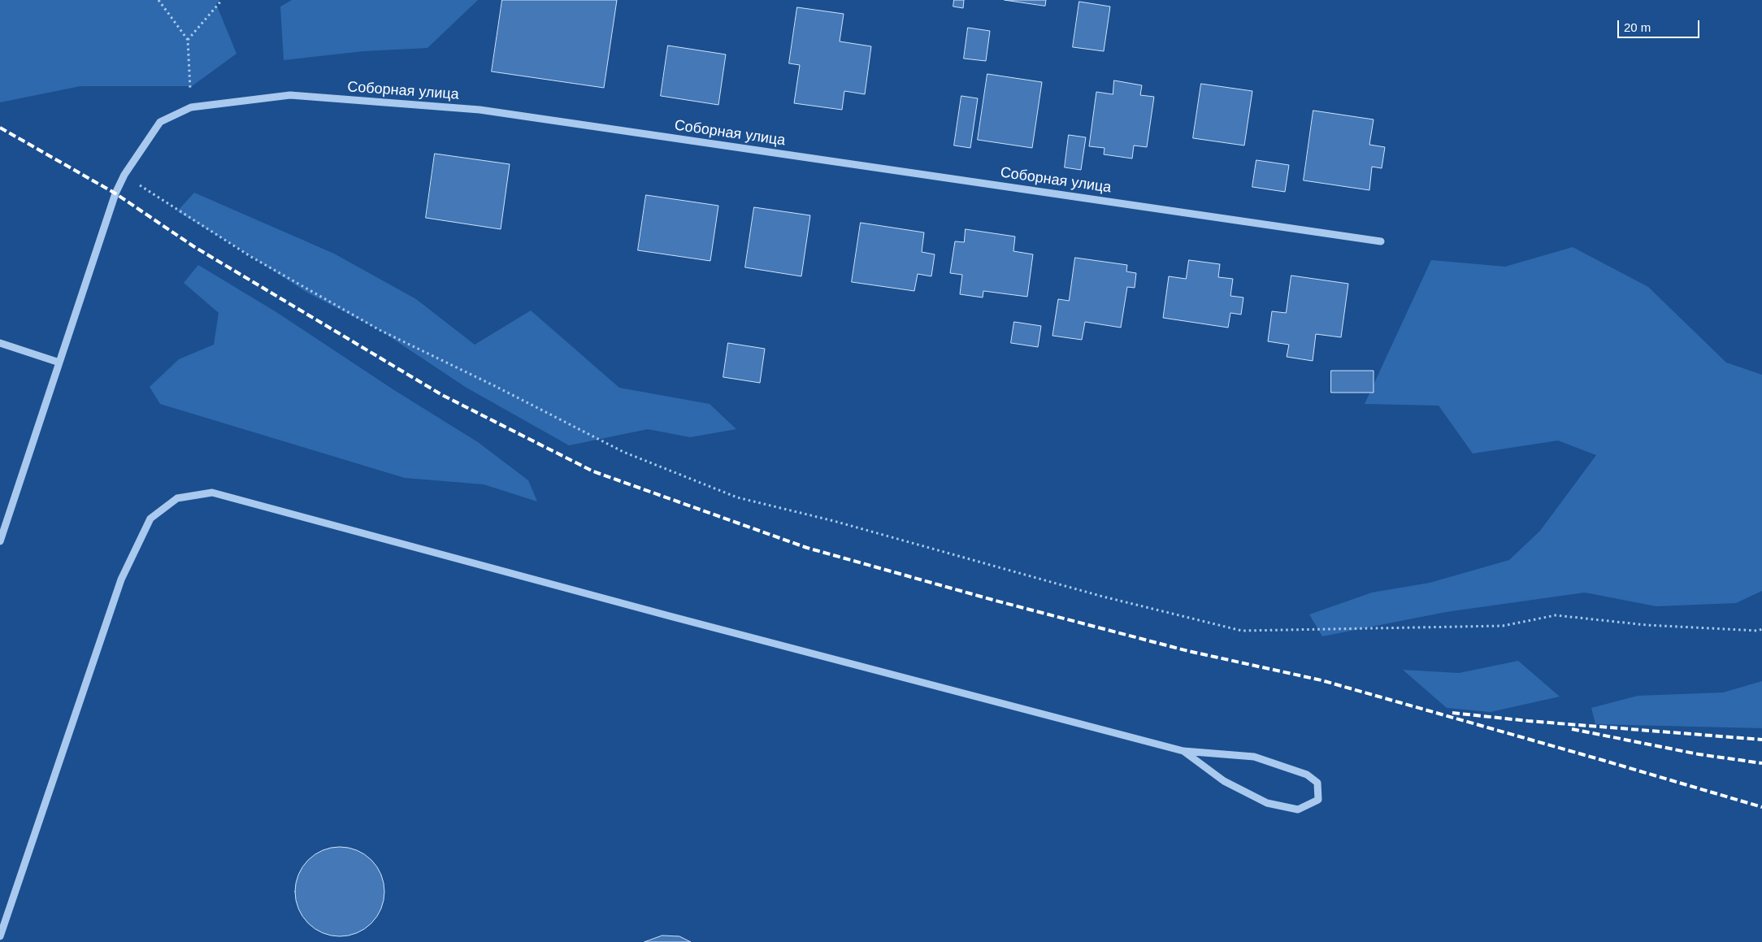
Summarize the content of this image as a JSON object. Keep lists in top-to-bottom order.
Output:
{
  "streets": {
    "street": ["Соборная улица"]
  },
  "scale_bar": "20 m"
}
